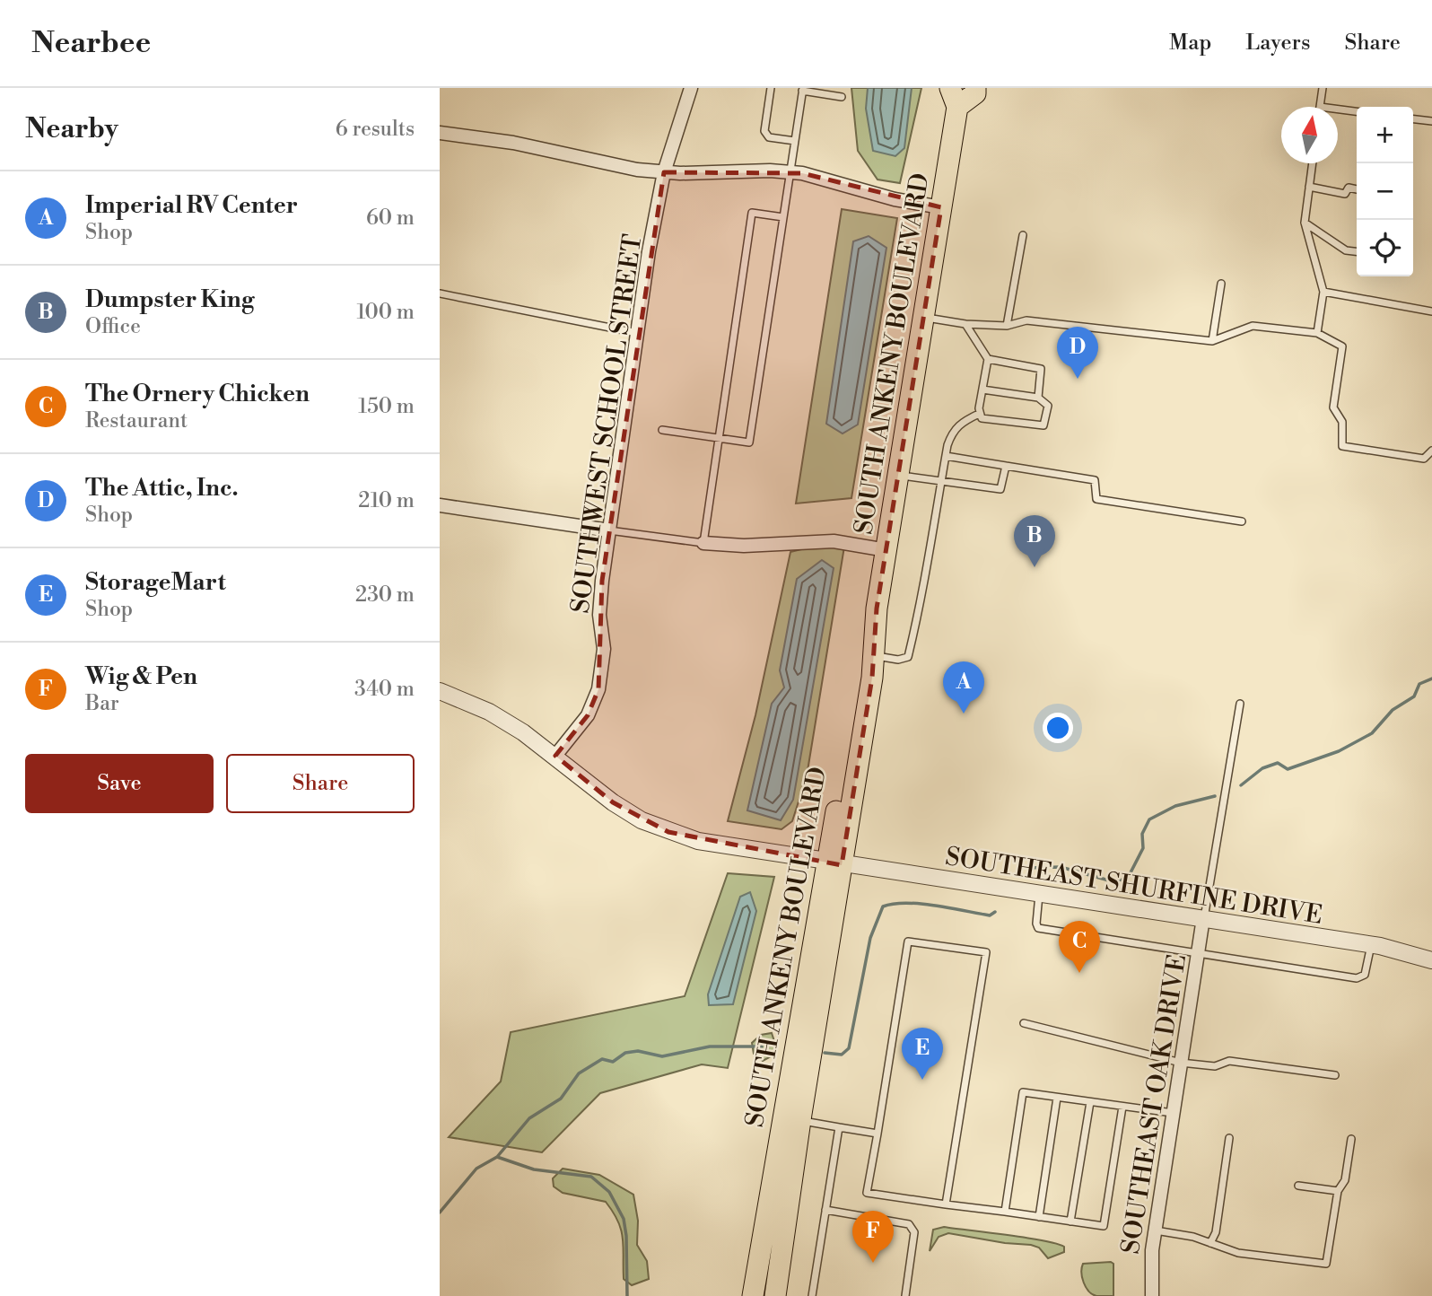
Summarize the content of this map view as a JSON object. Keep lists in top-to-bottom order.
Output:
{
  "streets": {
    "main road": ["SOUTH ANKENY BOULEVARD"],
    "street": ["SOUTHWEST SCHOOL STREET", "SOUTHEAST SHURFINE DRIVE", "SOUTHEAST OAK DRIVE"]
  },
  "crossings": [
    ["SOUTH ANKENY BOULEVARD", "SOUTHEAST SHURFINE DRIVE"],
    ["SOUTHWEST SCHOOL STREET", "SOUTHEAST SHURFINE DRIVE"],
    ["SOUTHEAST SHURFINE DRIVE", "SOUTHEAST OAK DRIVE"]
  ],
  "north": "top",
  "page": {
    "header": "Nearbee",
    "nav": ["Map", "Layers", "Share"],
    "heading": ["Nearby", "6 results"],
    "map_buttons": ["+", "−"],
    "list": [
      {
        "mark": "A",
        "name": "Imperial RV Center",
        "note": "Shop",
        "value": "60 m"
      },
      {
        "mark": "B",
        "name": "Dumpster King",
        "note": "Office",
        "value": "100 m"
      },
      {
        "mark": "C",
        "name": "The Ornery Chicken",
        "note": "Restaurant",
        "value": "150 m"
      },
      {
        "mark": "D",
        "name": "The Attic, Inc.",
        "note": "Shop",
        "value": "210 m"
      },
      {
        "mark": "E",
        "name": "StorageMart",
        "note": "Shop",
        "value": "230 m"
      },
      {
        "mark": "F",
        "name": "Wig & Pen",
        "note": "Bar",
        "value": "340 m"
      }
    ],
    "pins": [
      "D",
      "B",
      "A",
      "C",
      "E",
      "F"
    ],
    "buttons": ["Save", "Share"]
  }
}
